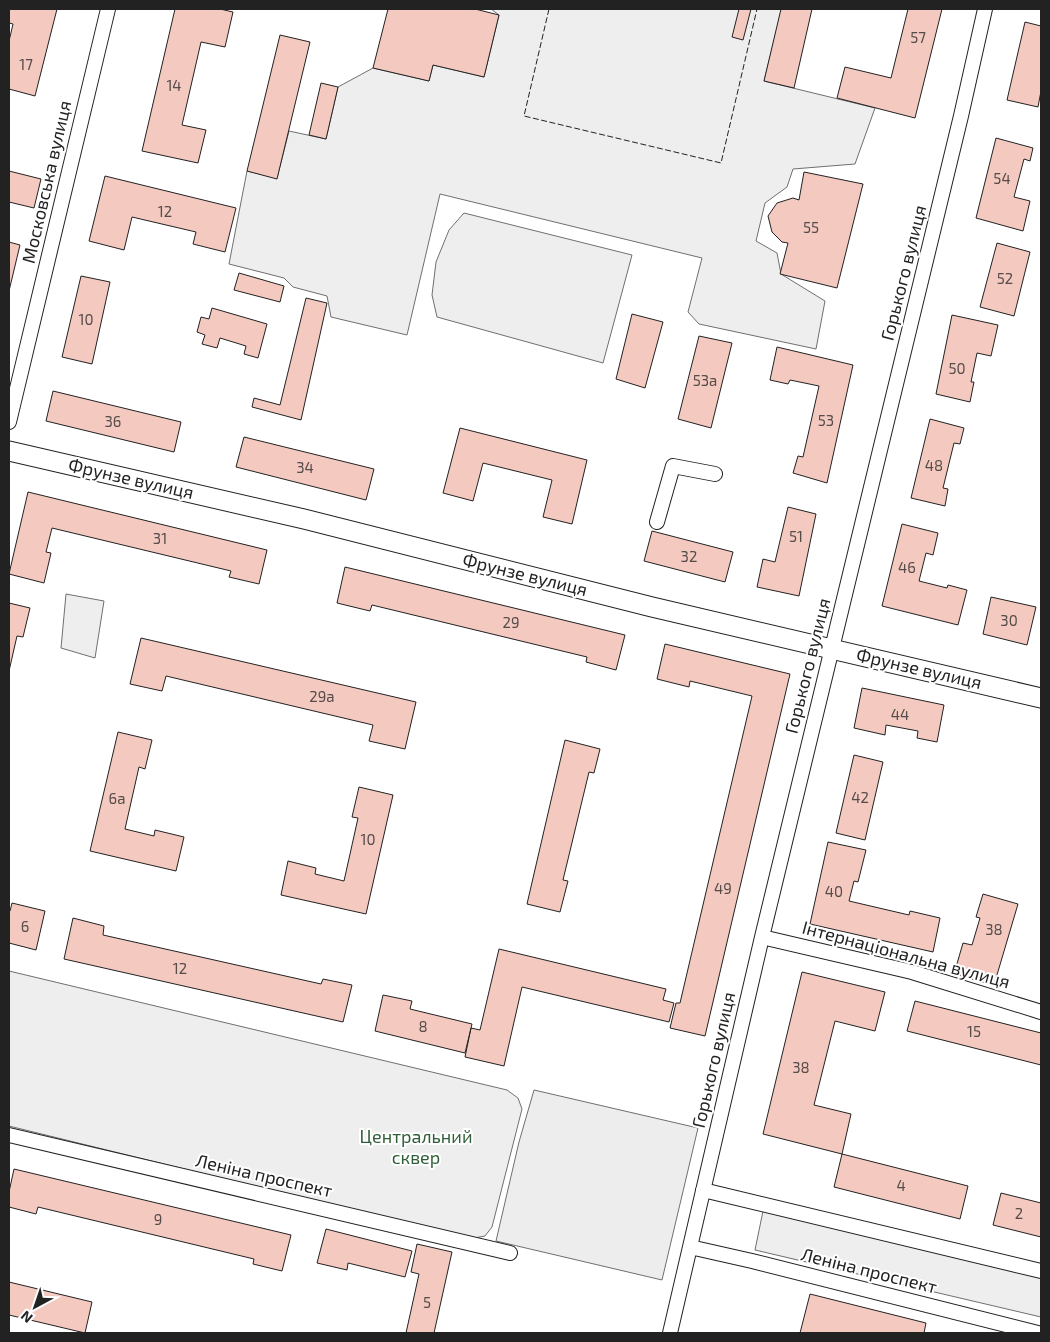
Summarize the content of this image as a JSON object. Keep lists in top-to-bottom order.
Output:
{
  "streets": {
    "street": [
      "Московська вулиця",
      "Горького вулиця",
      "Фрунзе вулиця",
      "Інтернаціональна вулиця",
      "Леніна проспект"
    ]
  },
  "crossings": [
    ["Горького вулиця", "Фрунзе вулиця"],
    ["Горького вулиця", "Інтернаціональна вулиця"],
    ["Горького вулиця", "Леніна проспект"]
  ],
  "parks": ["Центральний сквер"],
  "house_numbers": [
    "57",
    "17",
    "14",
    "54",
    "12",
    "55",
    "52",
    "10",
    "50",
    "53а",
    "53",
    "36",
    "48",
    "34",
    "51",
    "31",
    "32",
    "46",
    "30",
    "29",
    "29а",
    "44",
    "42",
    "6а",
    "10",
    "49",
    "40",
    "6",
    "38",
    "12",
    "8",
    "15",
    "38",
    "4",
    "2",
    "9",
    "5"
  ],
  "north": "bottom left"
}
